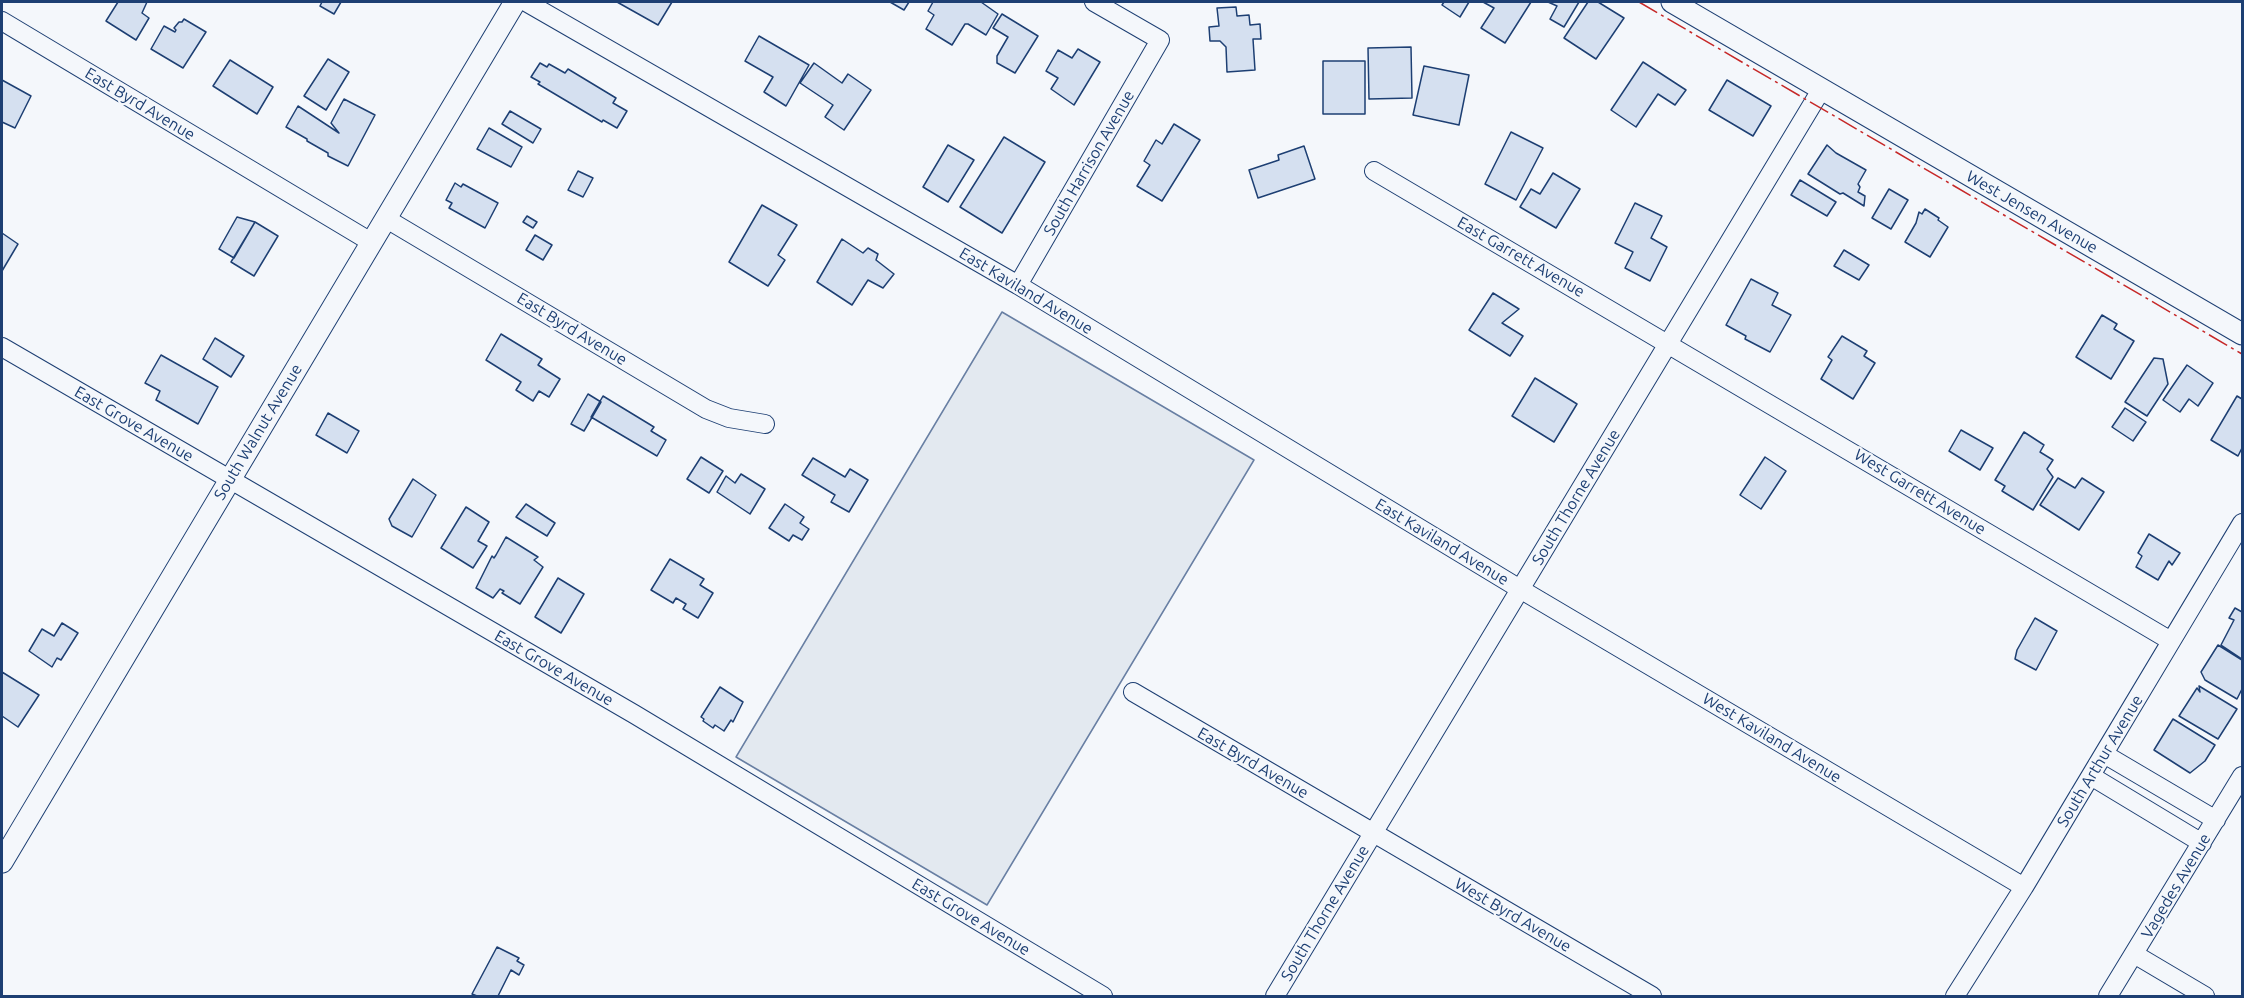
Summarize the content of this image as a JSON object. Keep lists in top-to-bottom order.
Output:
{
  "streets": {
    "street": [
      "East Byrd Avenue",
      "South Harrison Avenue",
      "West Jensen Avenue",
      "East Garrett Avenue",
      "East Kaviland Avenue",
      "East Grove Avenue",
      "South Walnut Avenue",
      "West Garrett Avenue",
      "South Thorne Avenue",
      "West Kaviland Avenue",
      "South Arthur Avenue",
      "Vagedes Avenue",
      "West Byrd Avenue"
    ]
  },
  "crossings": [
    ["East Byrd Avenue", "South Walnut Avenue"],
    ["East Byrd Avenue", "South Thorne Avenue"],
    ["East Byrd Avenue", "West Byrd Avenue"],
    ["South Harrison Avenue", "East Kaviland Avenue"],
    ["West Jensen Avenue", "South Thorne Avenue"],
    ["East Garrett Avenue", "West Garrett Avenue"],
    ["East Garrett Avenue", "South Thorne Avenue"],
    ["East Kaviland Avenue", "South Thorne Avenue"],
    ["East Kaviland Avenue", "West Kaviland Avenue"],
    ["East Grove Avenue", "South Walnut Avenue"],
    ["West Garrett Avenue", "South Thorne Avenue"],
    ["West Garrett Avenue", "South Arthur Avenue"],
    ["South Thorne Avenue", "West Kaviland Avenue"],
    ["South Thorne Avenue", "West Byrd Avenue"],
    ["West Kaviland Avenue", "South Arthur Avenue"]
  ]
}
